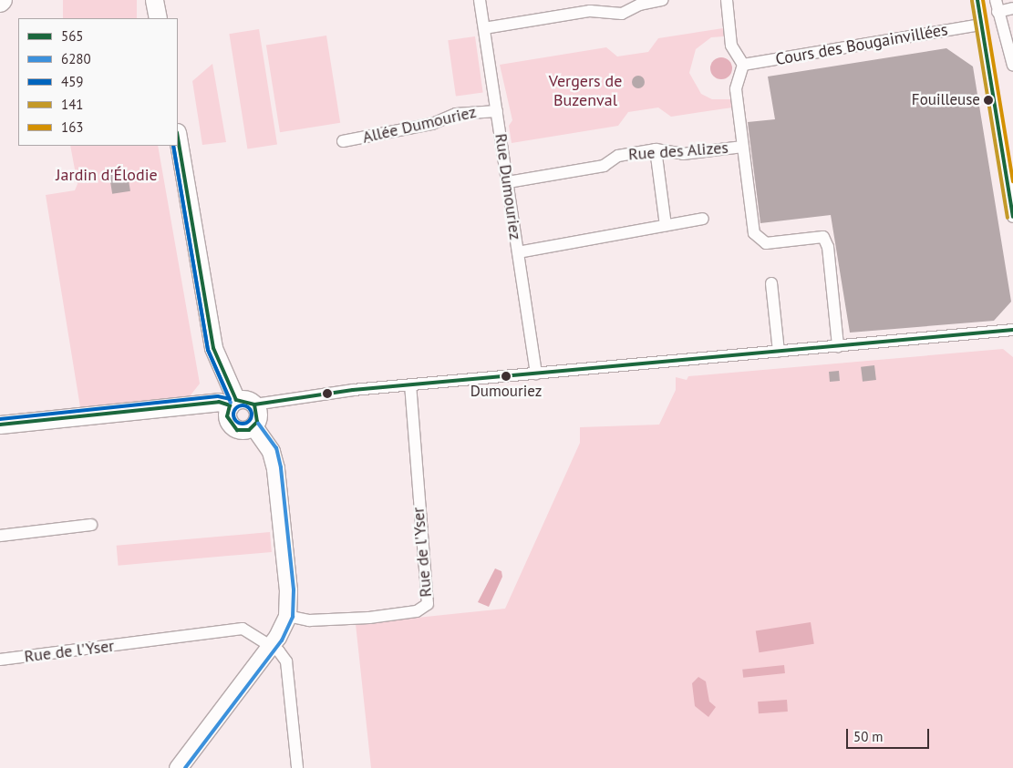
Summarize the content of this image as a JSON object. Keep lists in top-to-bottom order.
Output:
{
  "streets": {
    "street": [
      "Cours des Bougainvillées",
      "Allée Dumouriez",
      "Rue des Alizes",
      "Rue Dumouriez",
      "Rue de l'Yser"
    ]
  },
  "crossings": [
    ["Allée Dumouriez", "Rue Dumouriez"],
    ["Rue des Alizes", "Rue Dumouriez"]
  ],
  "parks": ["Vergers de Buzenval", "Jardin d'Élodie"],
  "places": ["Fouilleuse", "Dumouriez"],
  "lines": [
    "transit line 565",
    "transit line 163",
    "transit line 141",
    "transit line 6280",
    "transit line 459"
  ],
  "legend": [
    "565",
    "6280",
    "459",
    "141",
    "163"
  ],
  "scale_bar": "50 m"
}
